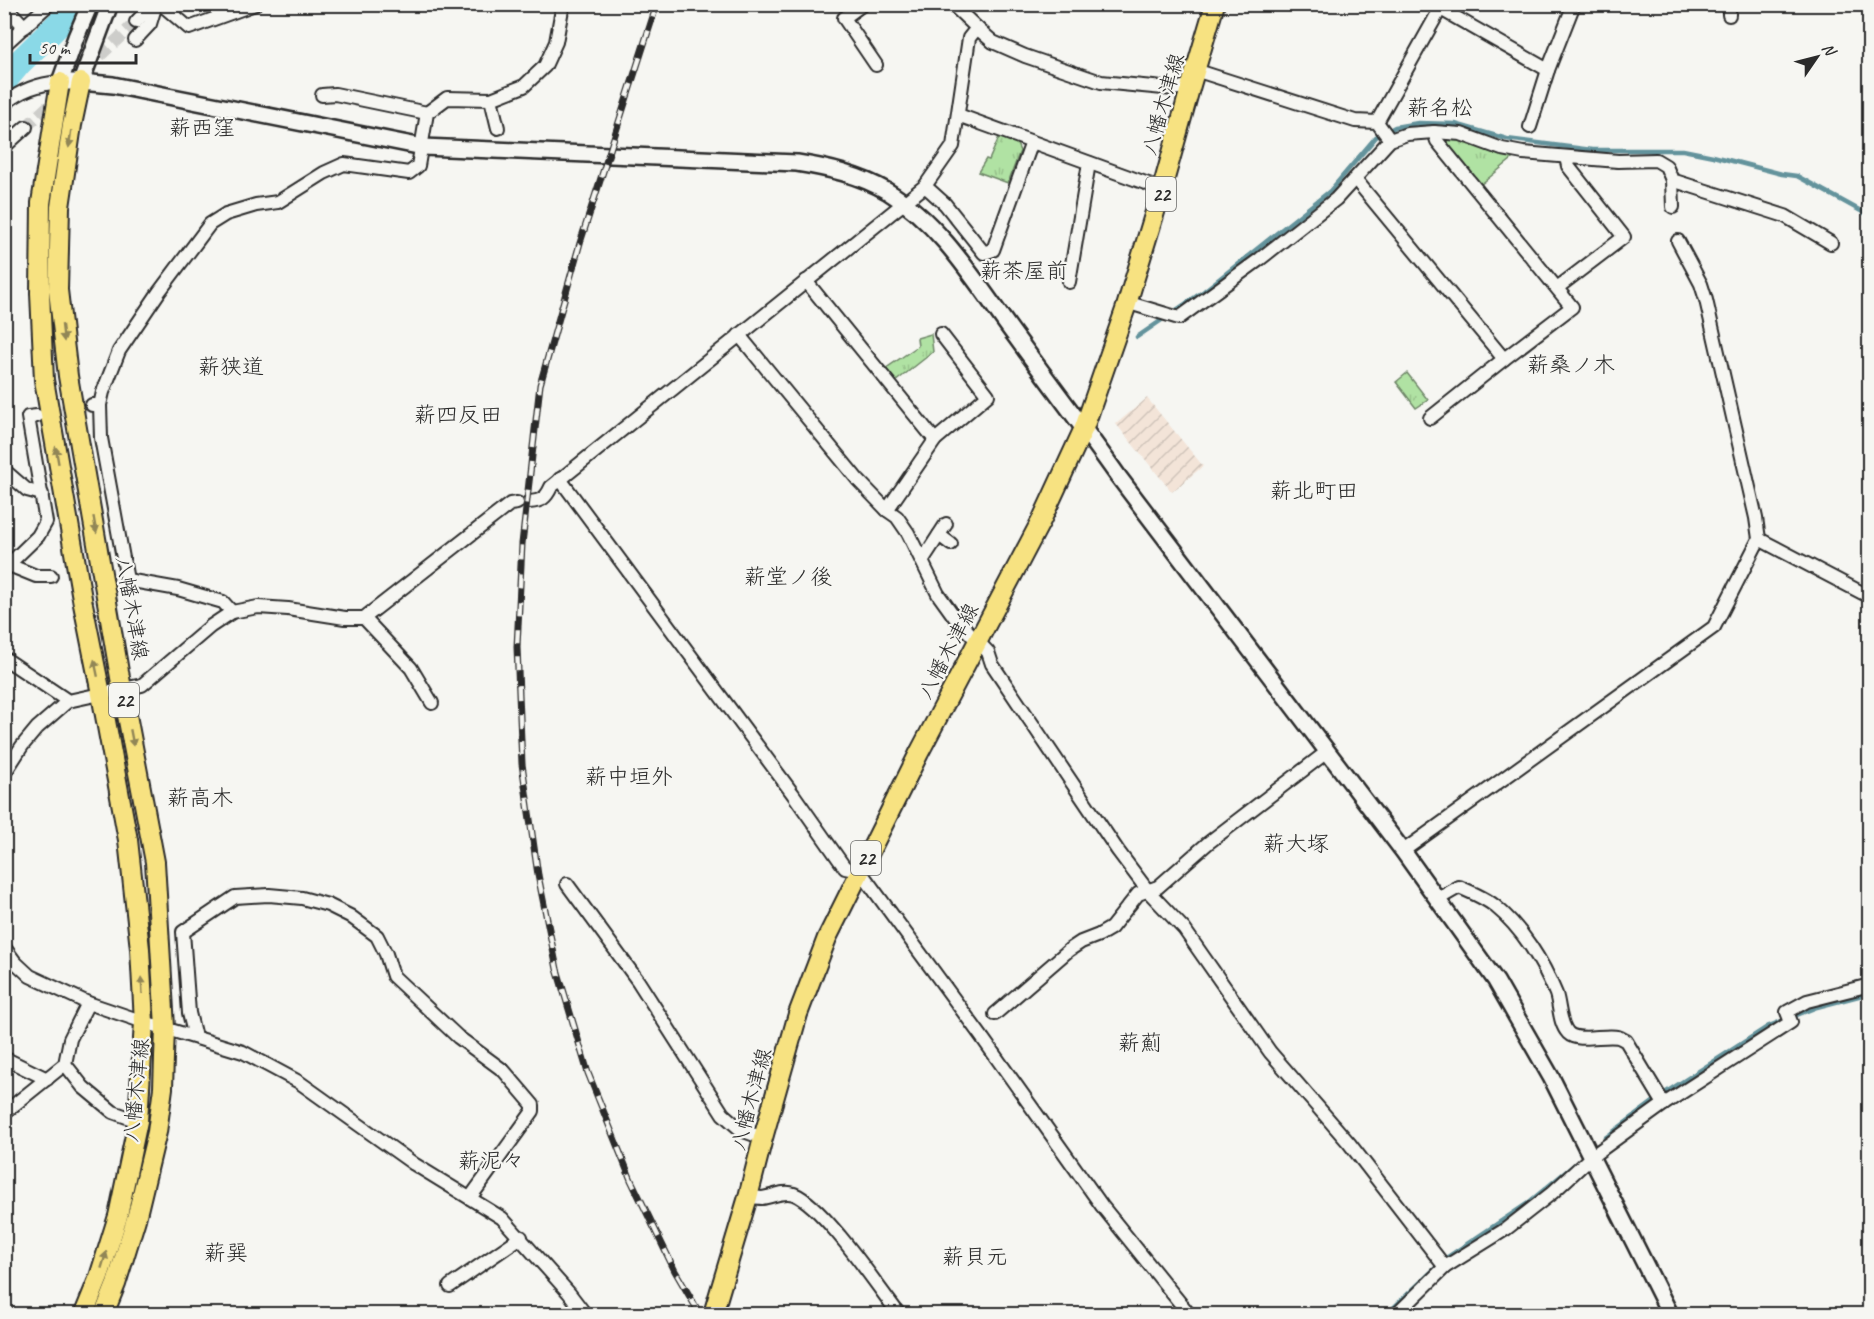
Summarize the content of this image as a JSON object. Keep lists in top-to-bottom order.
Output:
{
  "streets": {
    "main road": ["八幡木津線", "22"]
  },
  "districts": [
    "薪名松",
    "薪西窪",
    "薪茶屋前",
    "薪桑ノ木",
    "薪狭道",
    "薪四反田",
    "薪北町田",
    "薪堂ノ後",
    "薪中垣外",
    "薪高木",
    "薪大塚",
    "薪薊",
    "薪泥々",
    "薪巽",
    "薪貝元"
  ],
  "scale_bar": "50 m",
  "north": "top right"
}
